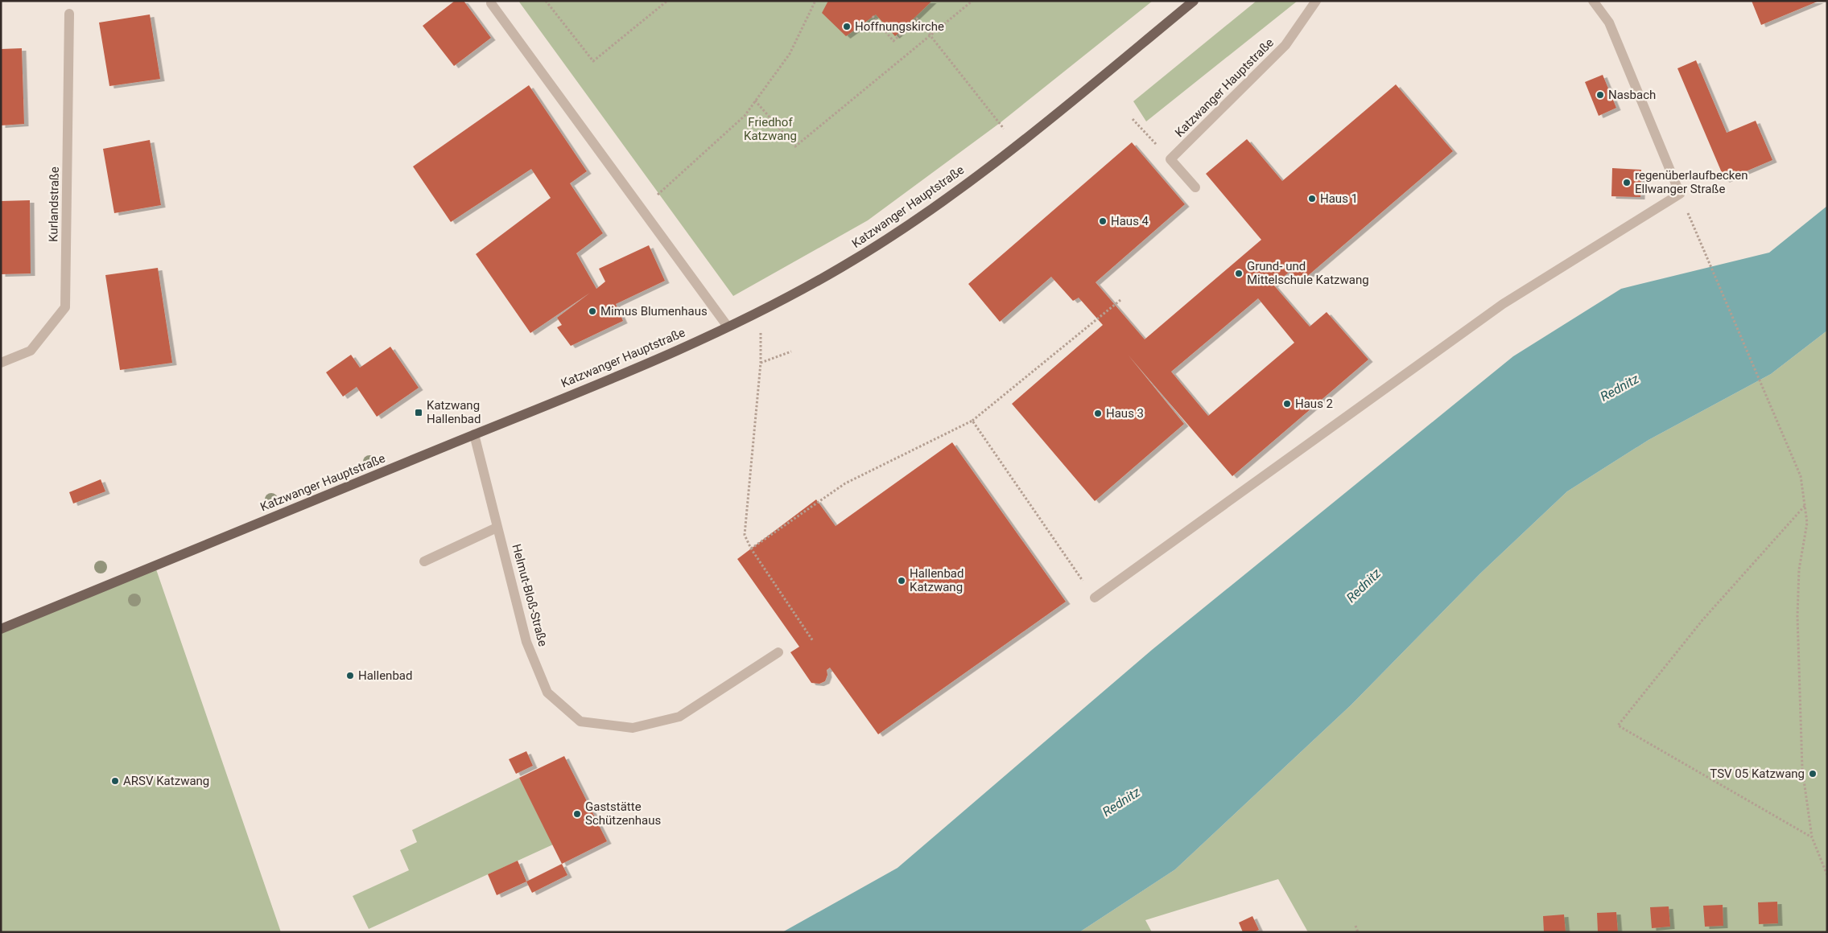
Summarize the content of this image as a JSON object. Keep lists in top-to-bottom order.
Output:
{
  "streets": {
    "main road": ["Katzwanger Hauptstraße"],
    "street": ["Kurlandstraße", "Helmut-Bloß-Straße"]
  },
  "crossings": [
    ["Katzwanger Hauptstraße", "Helmut-Bloß-Straße"]
  ],
  "water": ["Rednitz"],
  "parks": ["Friedhof Katzwang"],
  "places": {
    "other": [
      "Hoffnungskirche",
      "Nasbach",
      "regenüberlaufbecken Ellwanger Straße",
      "Haus 1",
      "Haus 4",
      "Grund- und Mittelschule Katzwang",
      "Mimus Blumenhaus",
      "Haus 2",
      "Haus 3",
      "Hallenbad Katzwang",
      "Hallenbad",
      "TSV 05 Katzwang",
      "ARSV Katzwang",
      "Gaststätte Schützenhaus"
    ],
    "transit": ["Katzwang Hallenbad"]
  }
}
